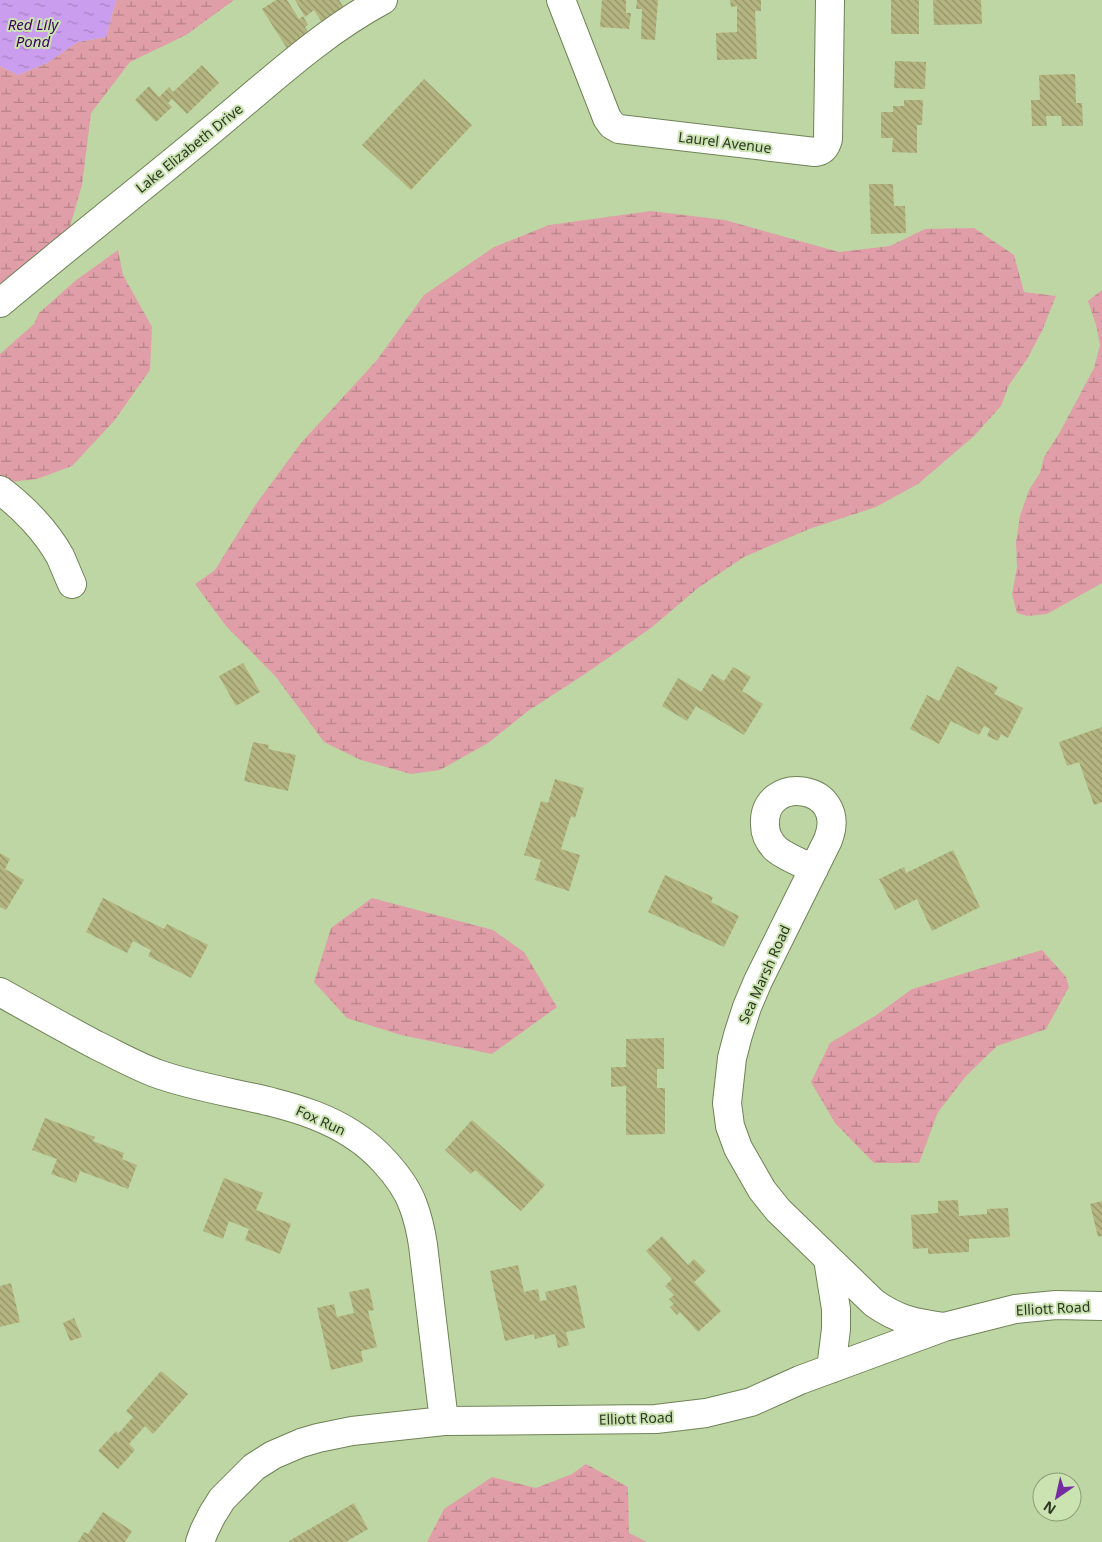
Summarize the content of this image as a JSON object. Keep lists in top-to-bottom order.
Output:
{
  "streets": {
    "street": [
      "Laurel Avenue",
      "Lake Elizabeth Drive",
      "Sea Marsh Road",
      "Fox Run",
      "Elliott Road"
    ]
  },
  "crossings": [
    ["Sea Marsh Road", "Elliott Road"],
    ["Fox Run", "Elliott Road"]
  ],
  "water": ["Red Lily Pond"],
  "north": "bottom left"
}
